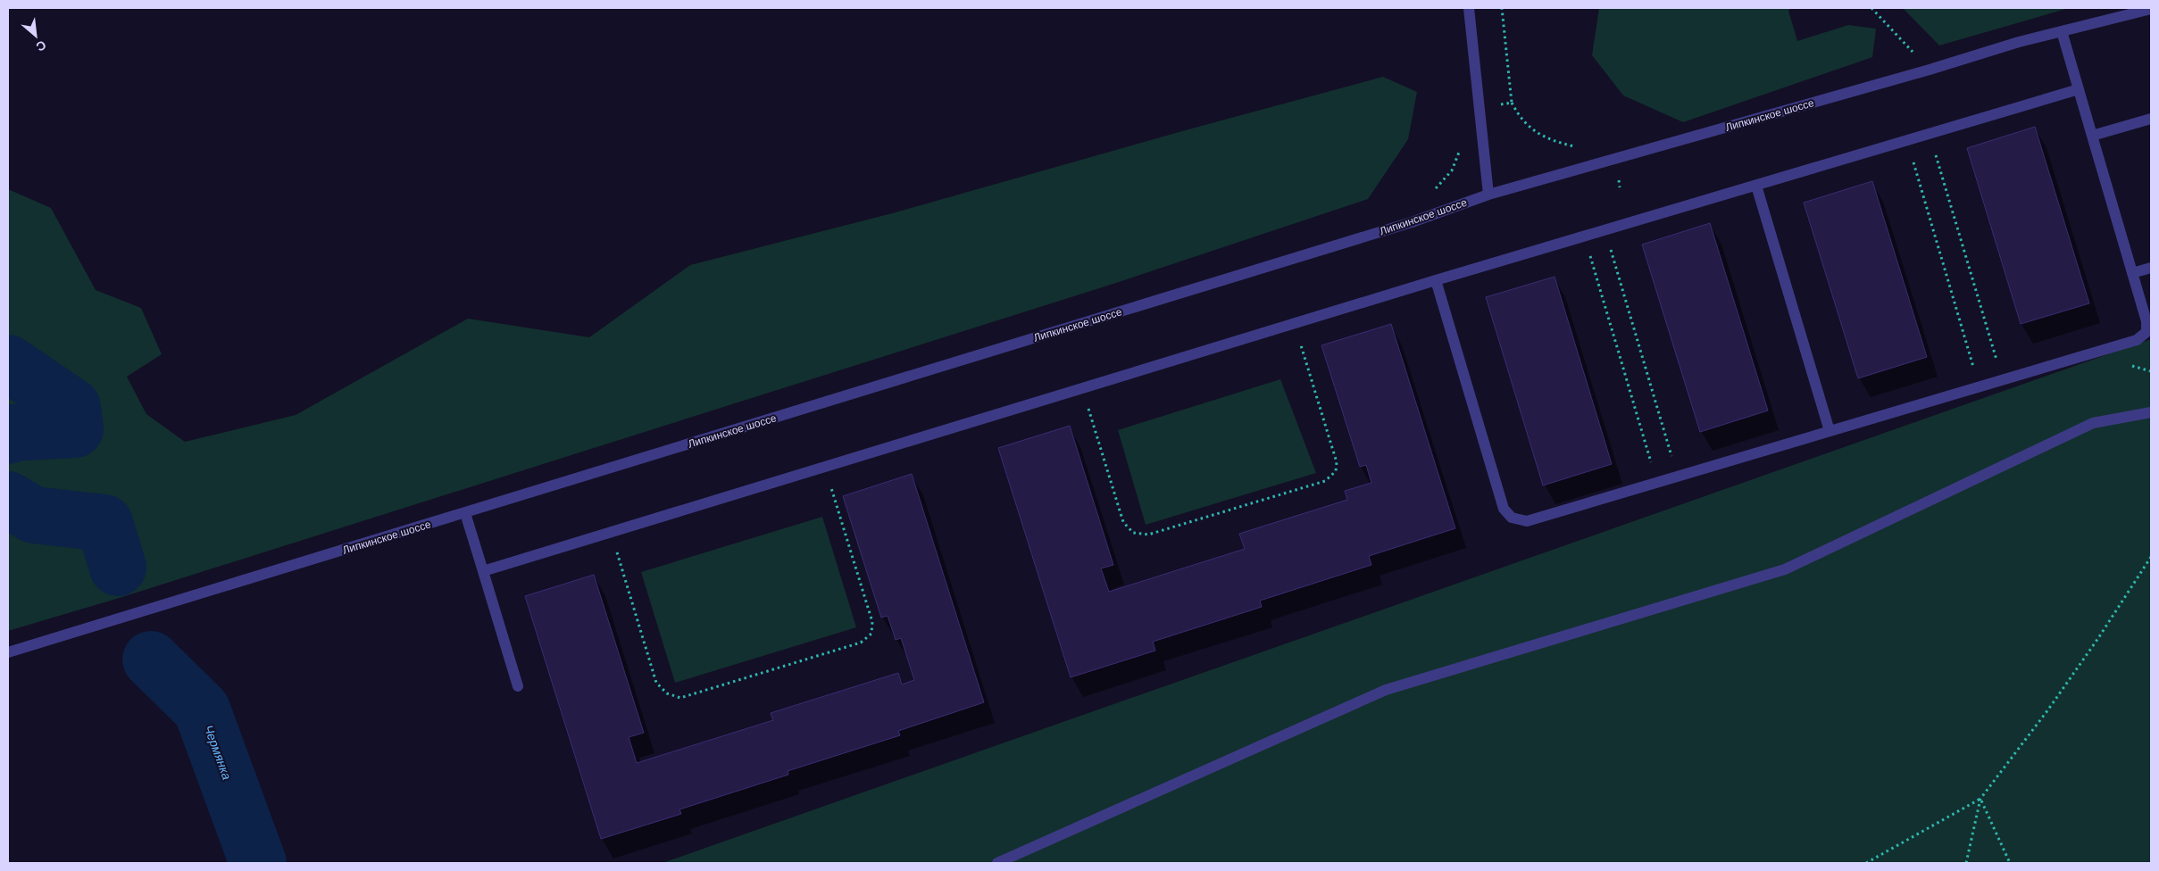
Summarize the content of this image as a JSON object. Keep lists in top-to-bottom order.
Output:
{
  "streets": {
    "street": ["Липкинское шоссе"]
  },
  "water": ["Чермянка"],
  "north": "bottom right"
}
